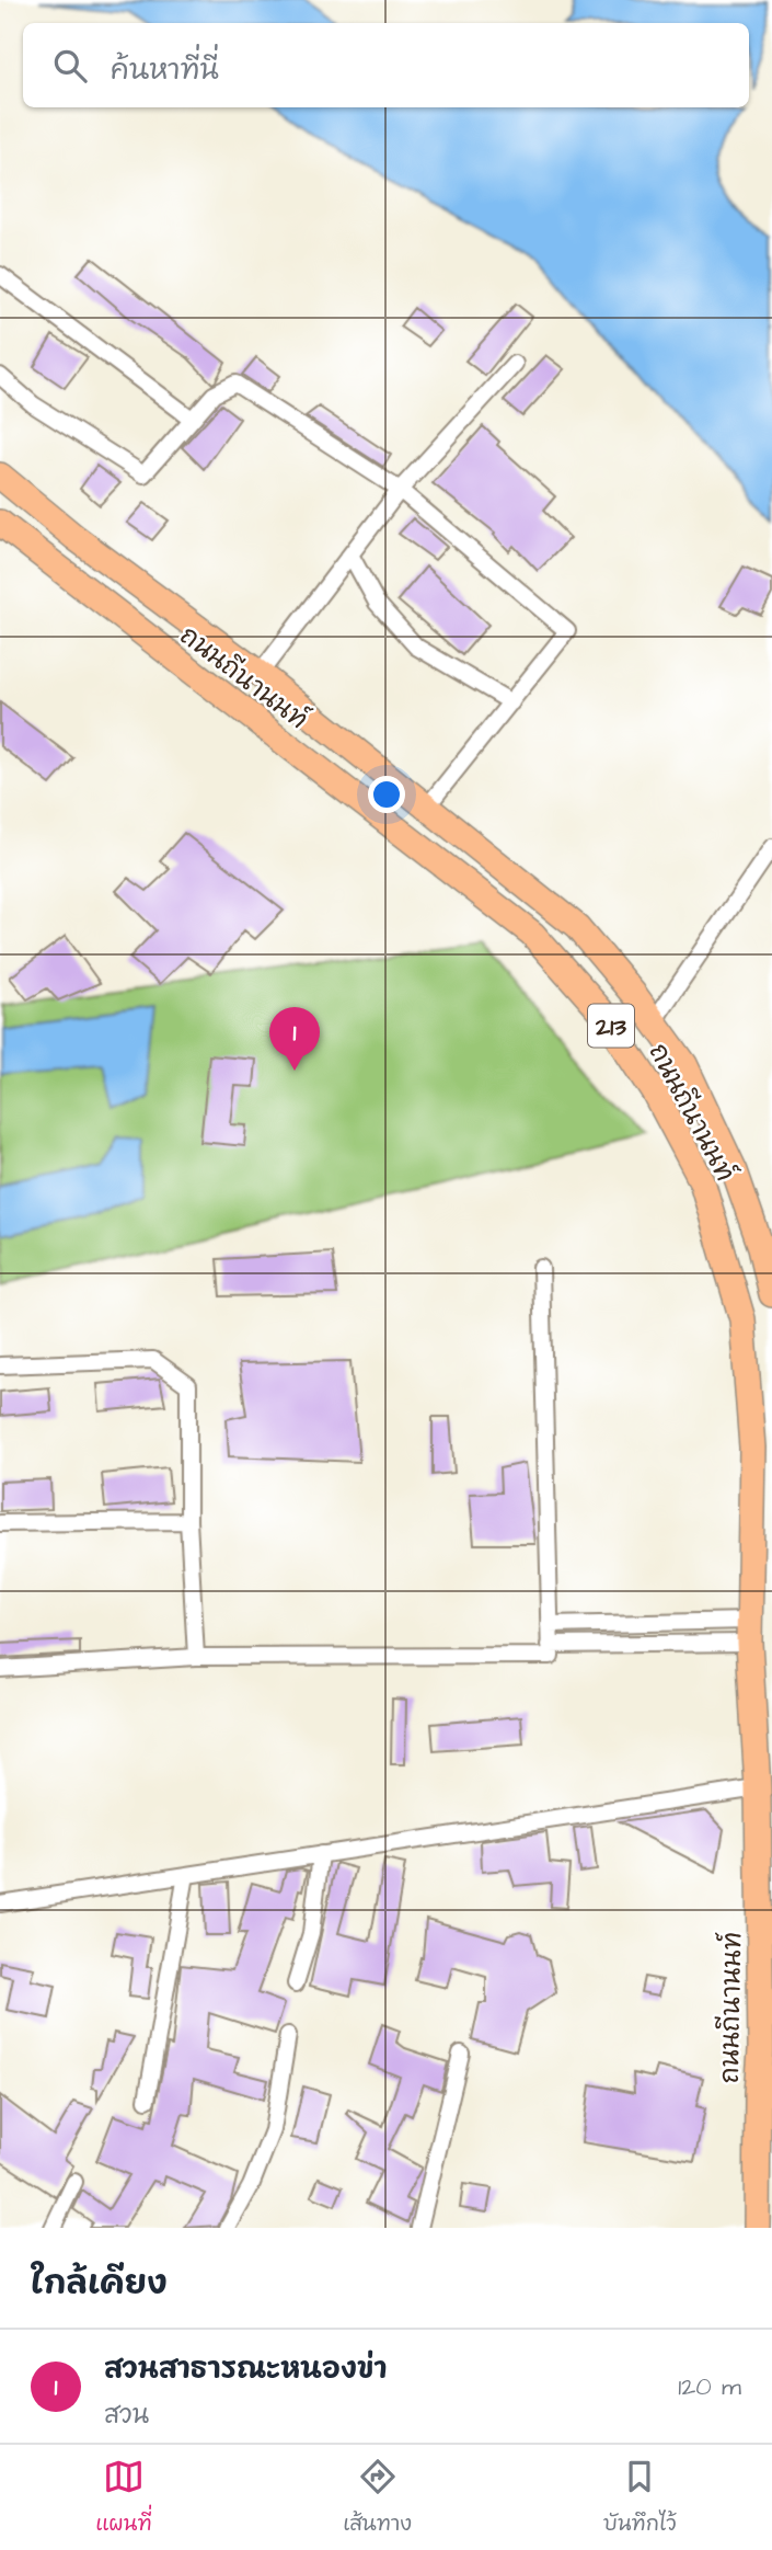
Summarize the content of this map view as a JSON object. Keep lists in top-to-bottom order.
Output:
{
  "streets": {
    "main road": ["ถนนถีนานนท์", "213"]
  },
  "page": {
    "search": "ค้นหาที่นี่",
    "pins": "1",
    "heading": "ใกล้เคียง",
    "list": [
      {
        "mark": "1",
        "name": "สวนสาธารณะหนองข่า",
        "note": "สวน",
        "value": "120 m"
      }
    ],
    "nav": ["แผนที่", "เส้นทาง", "บันทึกไว้"]
  }
}
